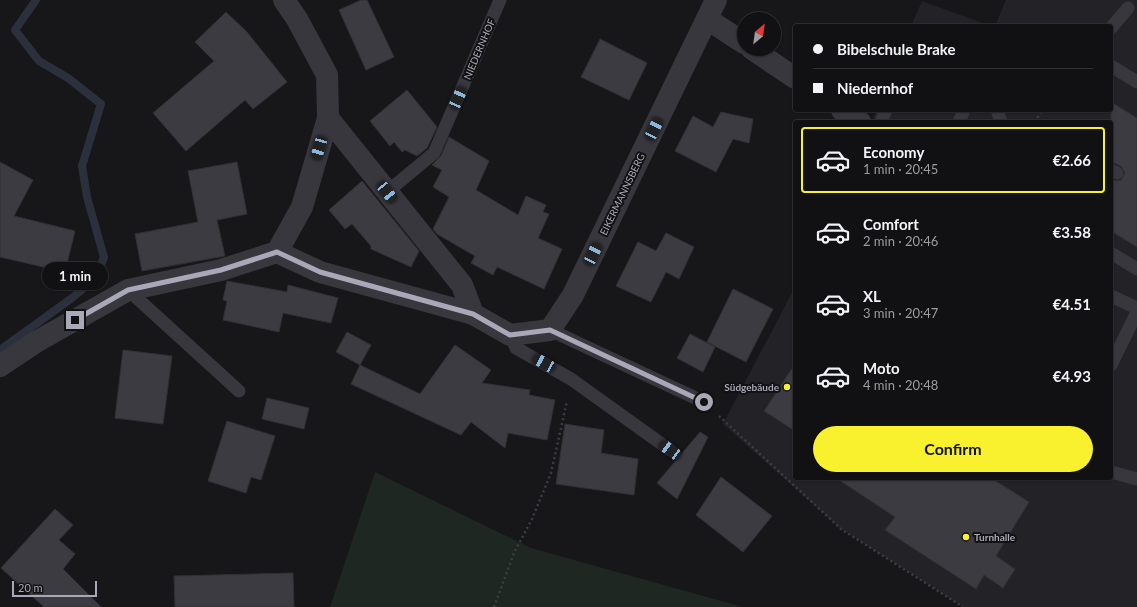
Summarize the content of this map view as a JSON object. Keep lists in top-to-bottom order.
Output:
{
  "streets": {
    "street": ["EIKERMANNSBERG"],
    "lane": ["NIEDERNHOF"]
  },
  "places": ["Südgebäude", "Turnhalle"],
  "scale_bar": "20 m",
  "north": "top right",
  "page": {
    "banner": ["Bibelschule Brake", "Niedernhof"],
    "list": [
      {
        "name": "Economy",
        "note": "1 min · 20:45",
        "value": "€2.66"
      },
      {
        "name": "Comfort",
        "note": "2 min · 20:46",
        "value": "€3.58"
      },
      {
        "name": "XL",
        "note": "3 min · 20:47",
        "value": "€4.51"
      },
      {
        "name": "Moto",
        "note": "4 min · 20:48",
        "value": "€4.93"
      }
    ],
    "bubble": "1 min",
    "buttons": "Confirm",
    "scale": "20 m"
  }
}
